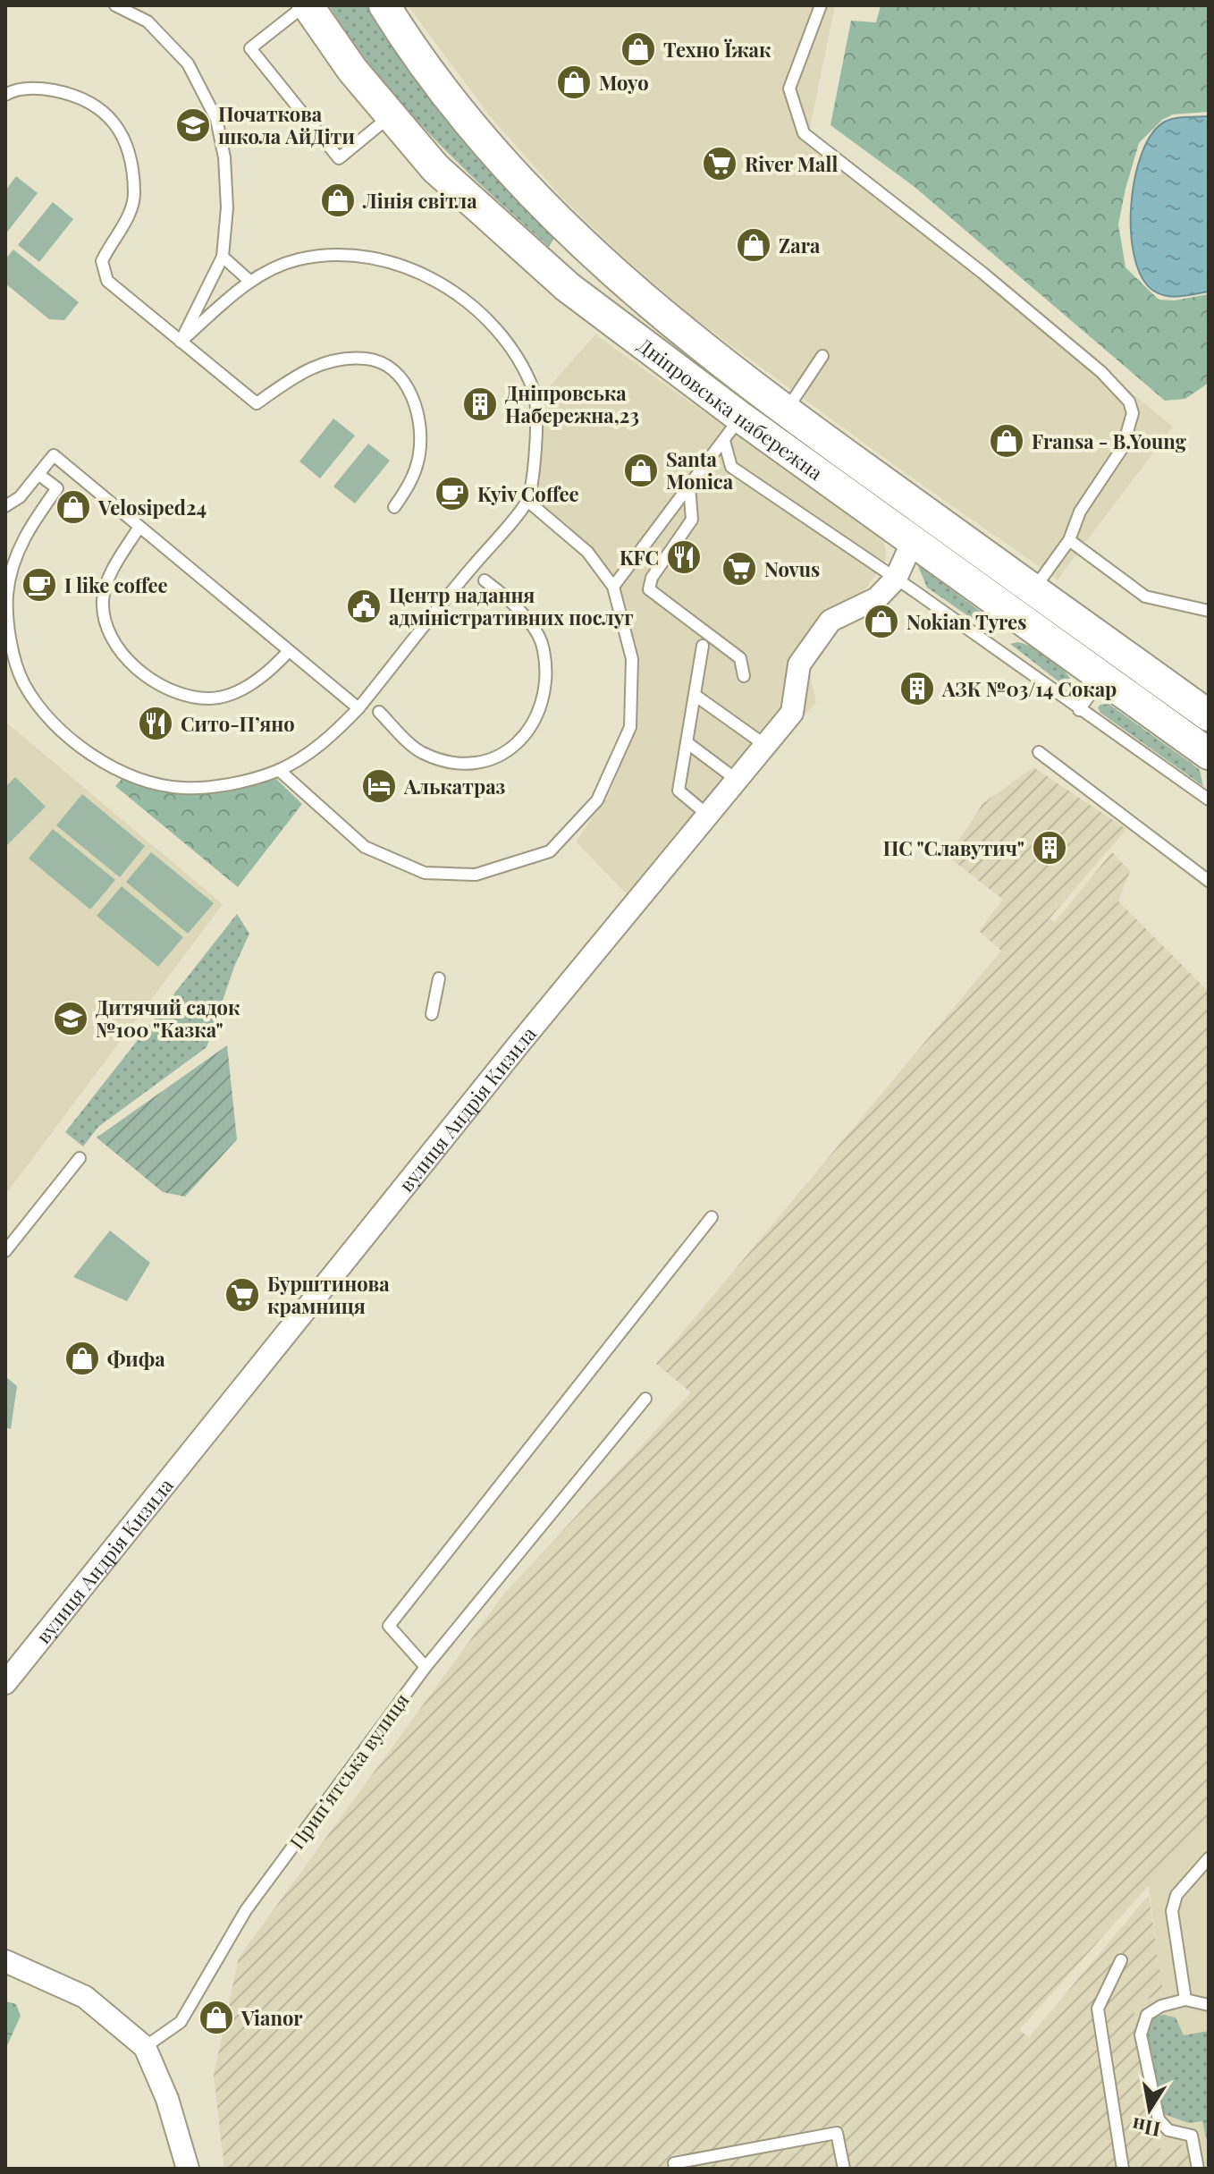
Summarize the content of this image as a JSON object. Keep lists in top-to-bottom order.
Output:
{
  "streets": {
    "main road": ["Дніпровська набережна"],
    "street": ["вулиця Андрія Кизила"],
    "lane": ["Припʼятська вулиця"]
  },
  "crossings": [
    ["Дніпровська набережна", "вулиця Андрія Кизила"]
  ],
  "places": {
    "shop": [
      "Техно Їжак",
      "Moyo",
      "Лінія світла",
      "Zara",
      "Fransa - B.Young",
      "Santa Monica",
      "Velosiped24",
      "Nokian Tyres",
      "Фифа",
      "Vianor"
    ],
    "school or university": ["Початкова школа АйДіти", "Дитячий садок №100 \"Казка\""],
    "supermarket": ["River Mall", "Novus", "Бурштинова крамниця"],
    "building": ["Дніпровська Набережна,23", "АЗК №03/14 Сокар", "ПС \"Славутич\""],
    "cafe": ["Kyiv Coffee", "I like coffee"],
    "restaurant": ["KFC", "Сито-П’яно"],
    "public building": ["Центр надання адміністративних послуг"],
    "hotel": ["Алькатраз"]
  },
  "north": "bottom"
}
